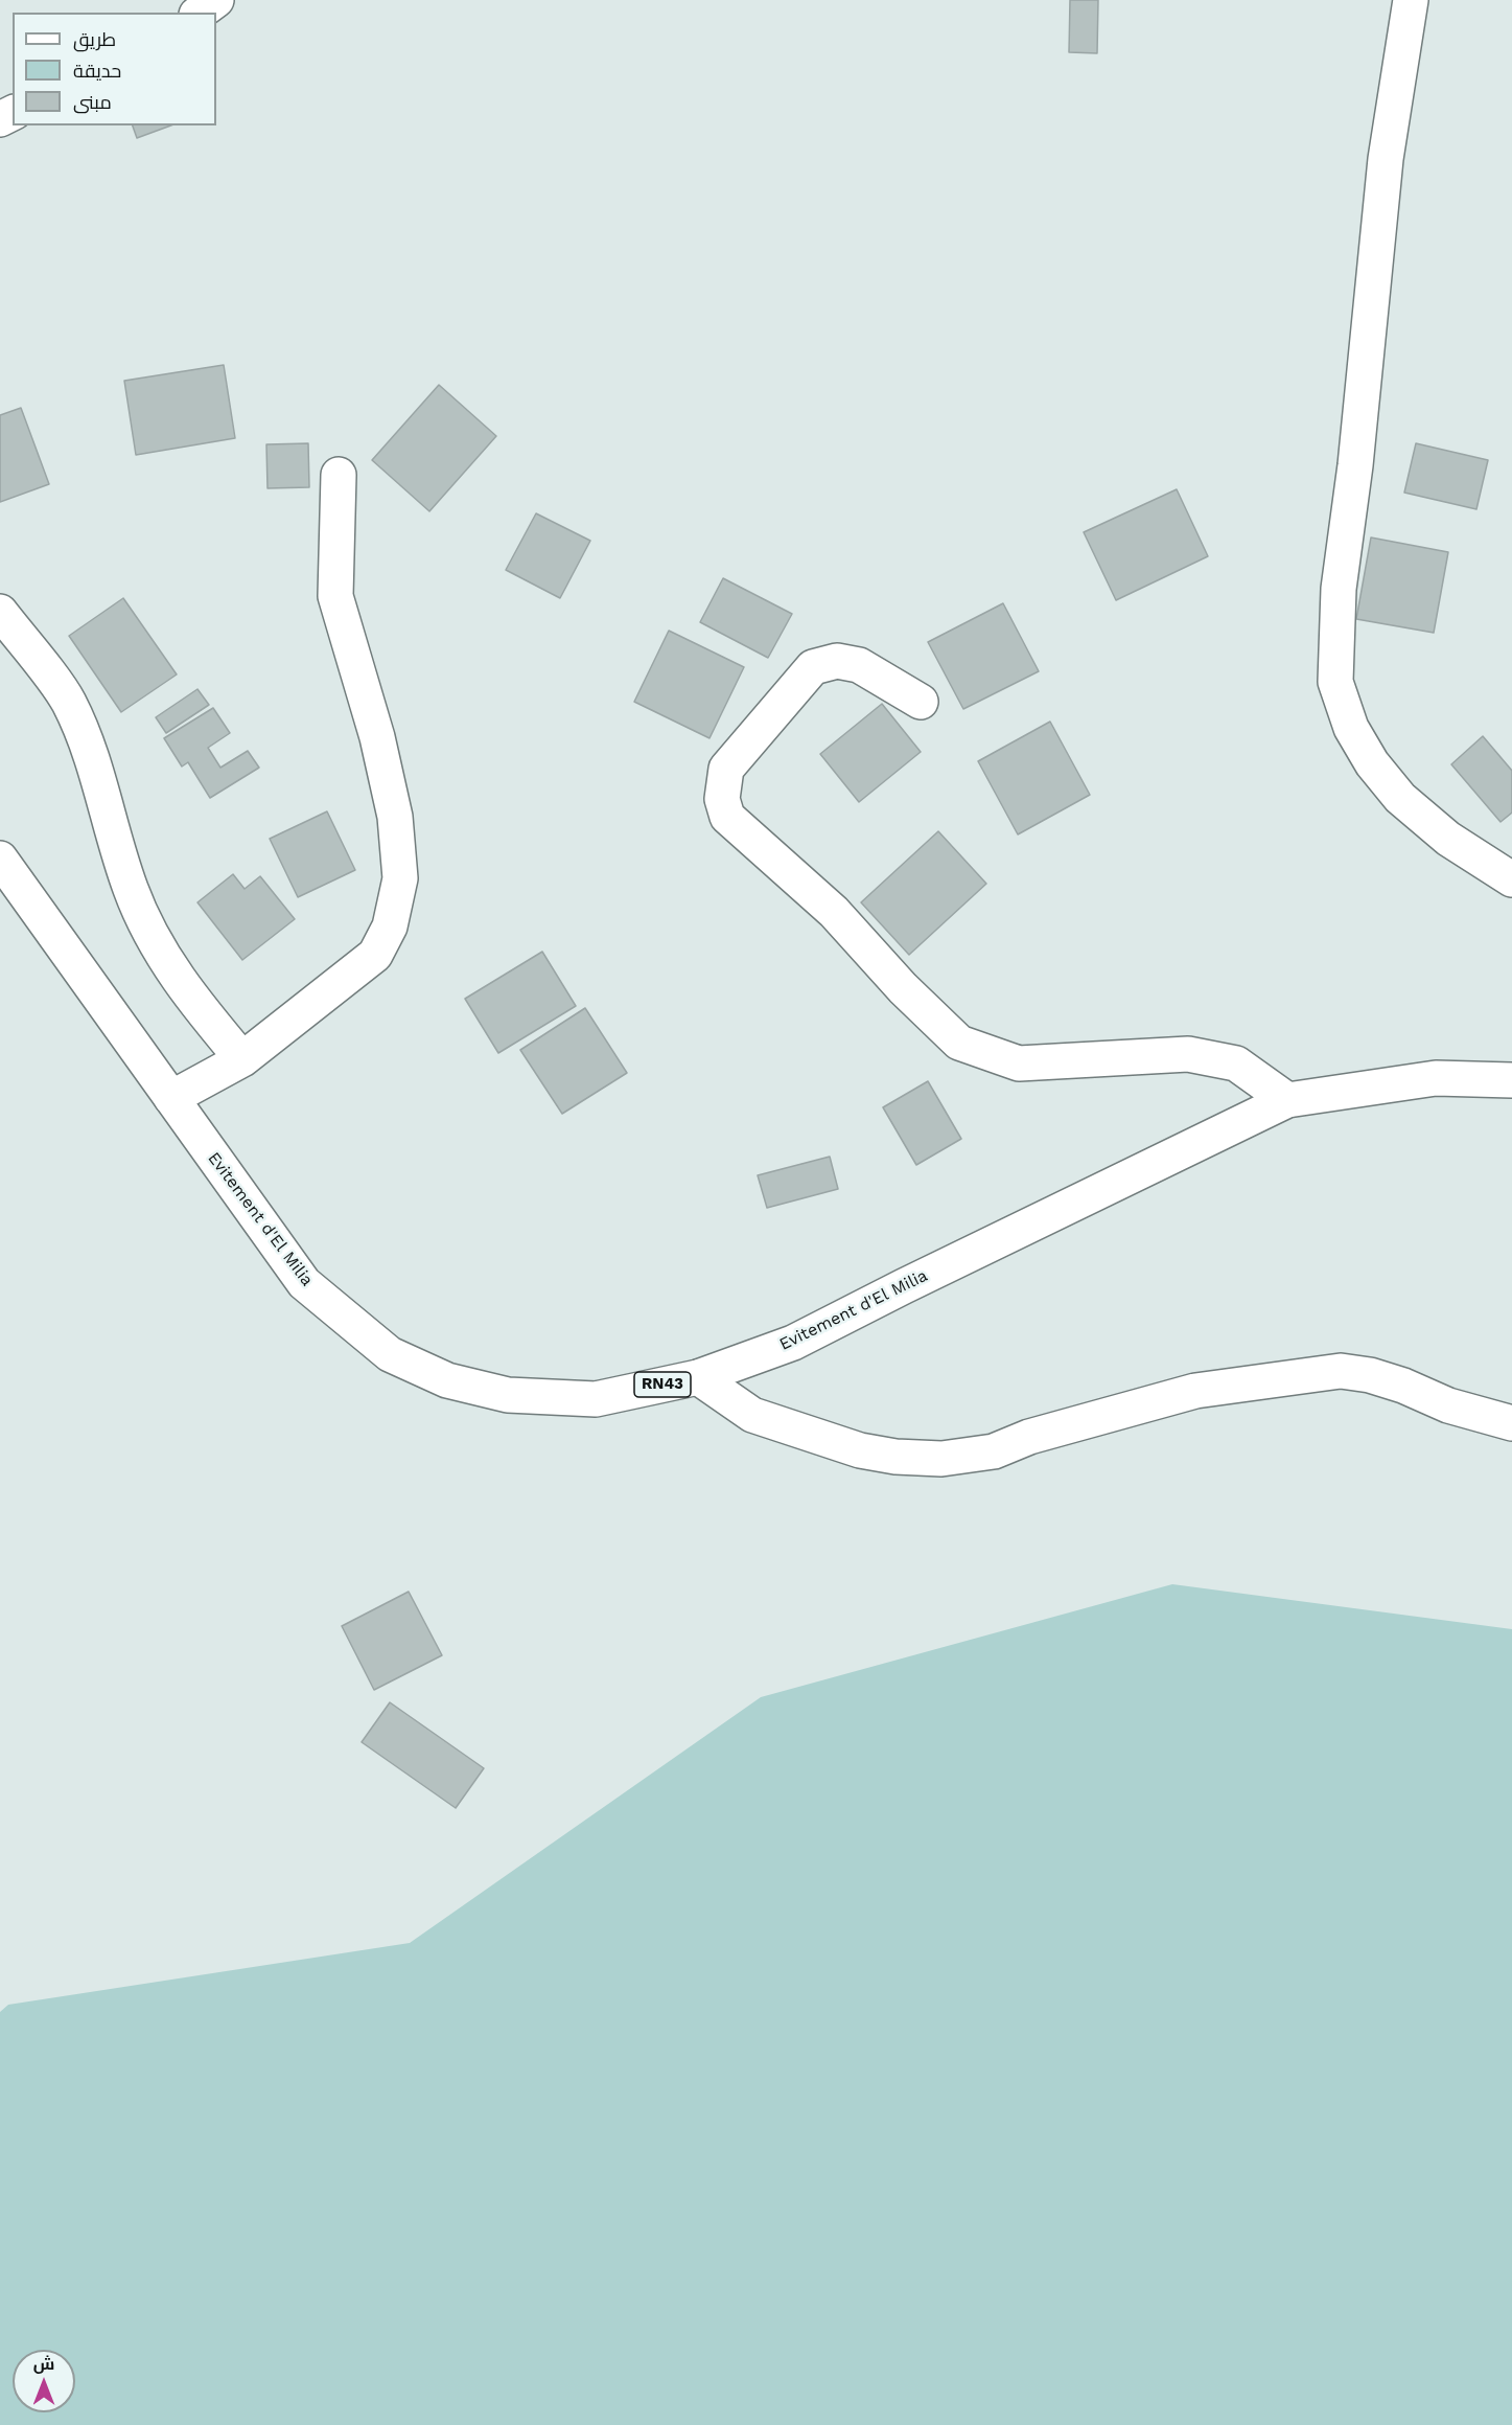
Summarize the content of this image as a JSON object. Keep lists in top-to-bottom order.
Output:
{
  "streets": {
    "street": ["Evitement d'El Milia", "RN43"]
  },
  "legend": ["طريق", "حديقة", "مبنى"],
  "north": "top"
}
